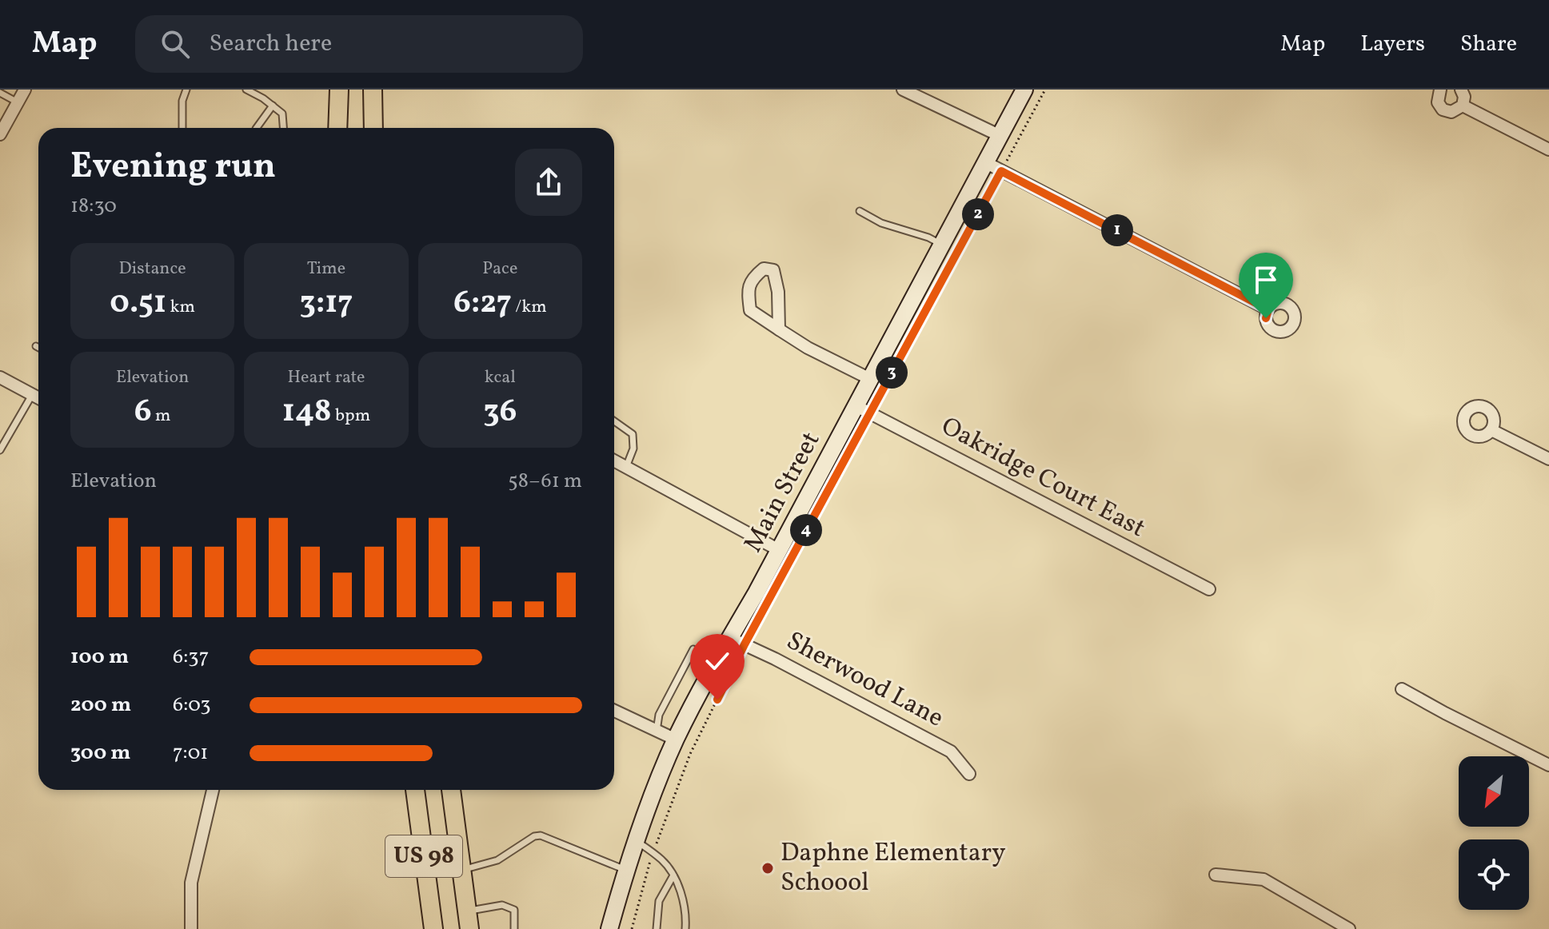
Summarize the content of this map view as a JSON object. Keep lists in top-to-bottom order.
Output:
{
  "streets": {
    "main road": ["Main Street", "US 98"],
    "street": ["Oakridge Court East", "Sherwood Lane"]
  },
  "crossings": [
    ["Oakridge Court East", "Main Street"],
    ["Main Street", "Sherwood Lane"]
  ],
  "places": ["Daphne Elementary Schoool"],
  "north": "bottom left",
  "page": {
    "header": "Map",
    "search": "Search here",
    "nav": ["Map", "Layers", "Share"],
    "heading": ["Evening run", "18:30"],
    "pins": [
      "2",
      "1",
      "3",
      "4"
    ],
    "stats": [
      ["Distance", "0.51 km"],
      ["Time", "3:17"],
      ["Pace", "6:27 /km"],
      ["Elevation", "6 m"],
      ["Heart rate", "148 bpm"],
      ["kcal", "36"]
    ],
    "chart": ["Elevation", "58–61 m"],
    "list": [
      {
        "name": "100 m",
        "note": "6:37"
      },
      {
        "name": "200 m",
        "note": "6:03"
      },
      {
        "name": "300 m",
        "note": "7:01"
      }
    ]
  }
}
